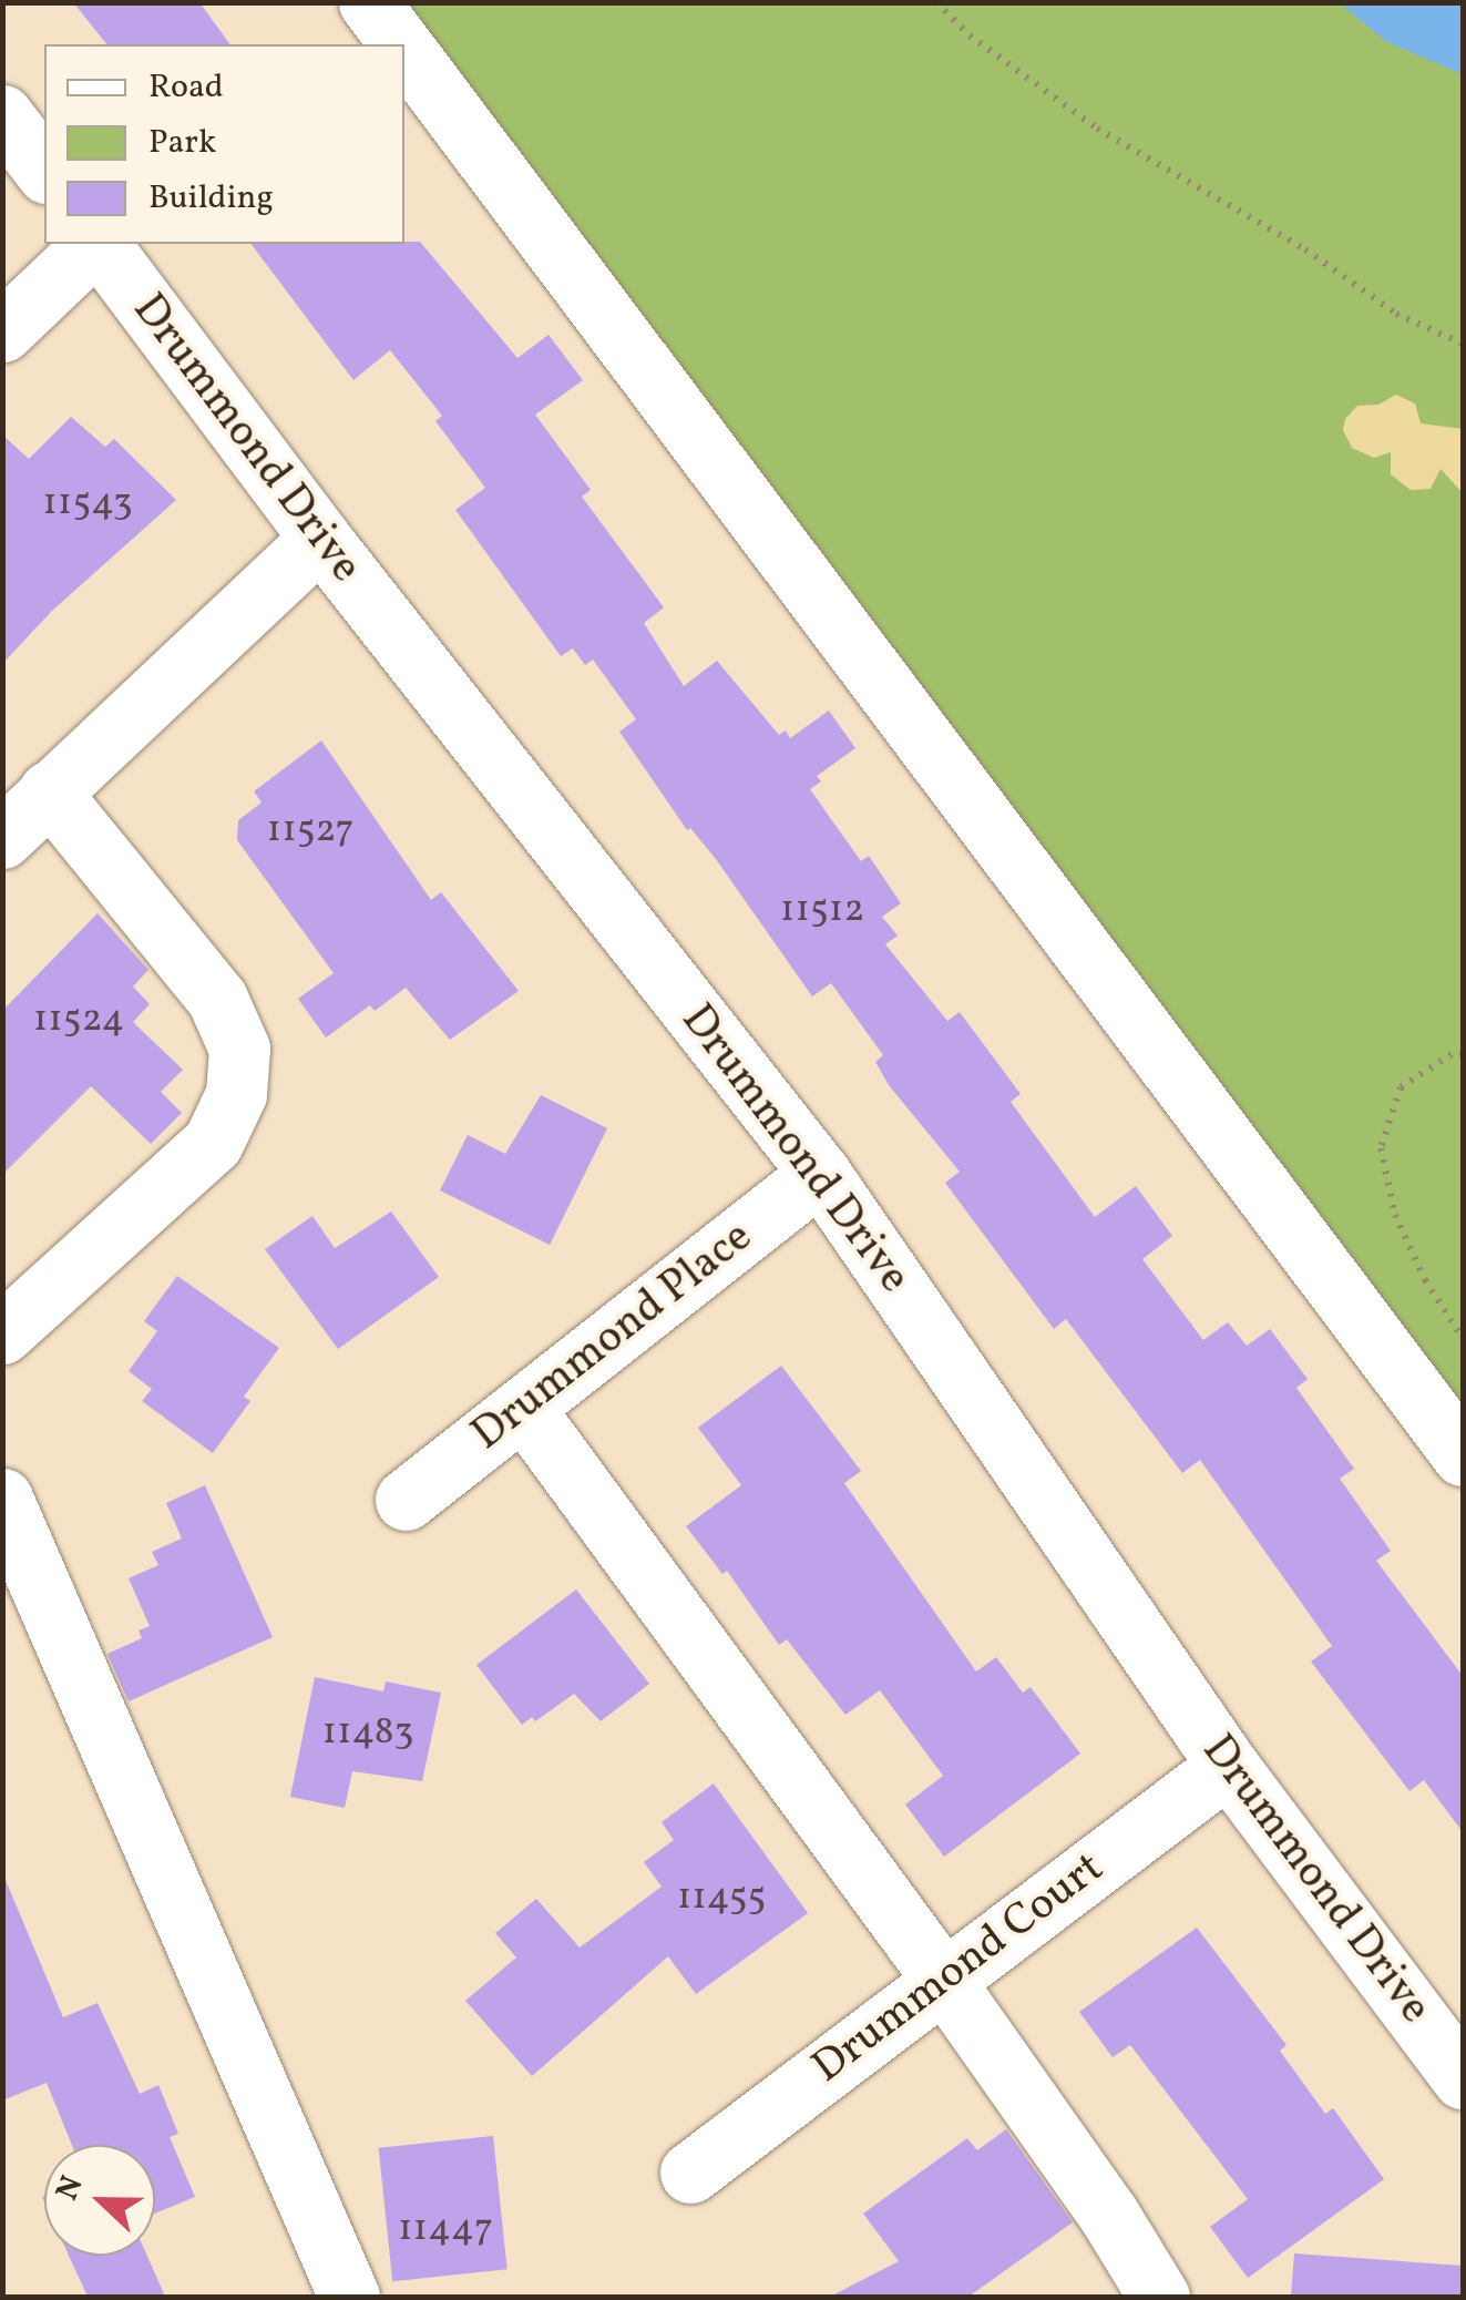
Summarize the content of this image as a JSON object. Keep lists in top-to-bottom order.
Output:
{
  "streets": {
    "street": ["Drummond Drive", "Drummond Place", "Drummond Court"]
  },
  "crossings": [
    ["Drummond Drive", "Drummond Place"],
    ["Drummond Drive", "Drummond Court"]
  ],
  "house_numbers": [
    "11543",
    "11527",
    "11512",
    "11524",
    "11483",
    "11455",
    "11447"
  ],
  "legend": ["Road", "Park", "Building"],
  "north": "left"
}
